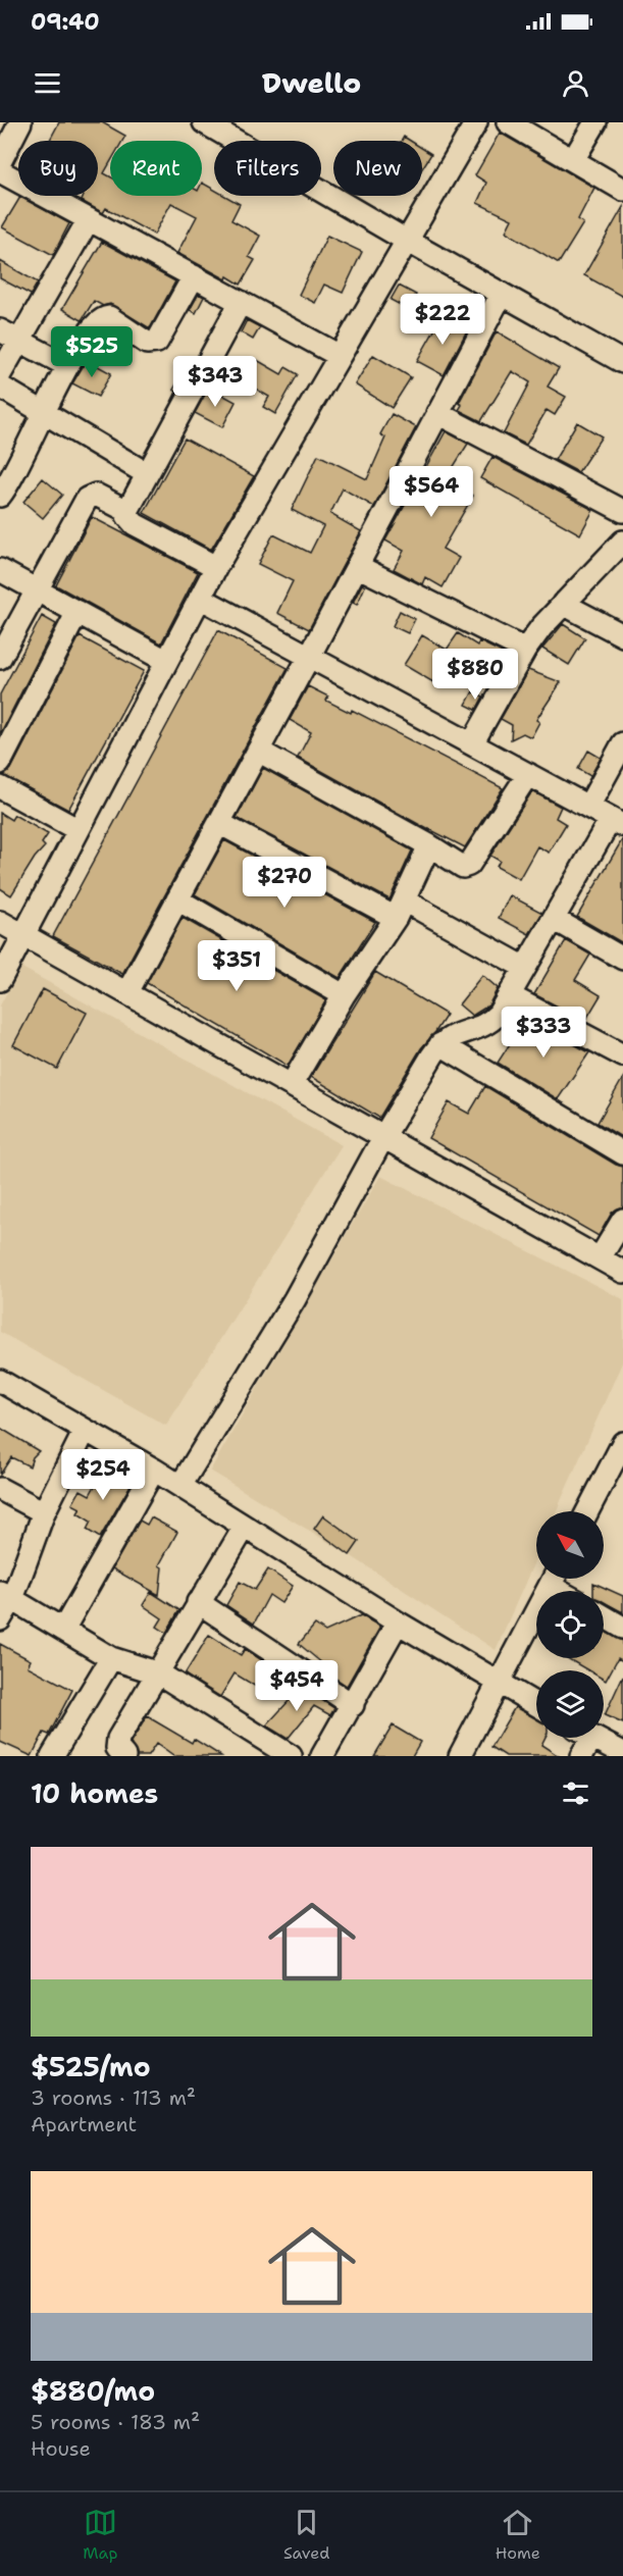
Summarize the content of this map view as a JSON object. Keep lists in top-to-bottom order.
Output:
{
  "north": "top left",
  "page": {
    "status": "09:40",
    "header": "Dwello",
    "chip": [
      "Buy",
      "Rent",
      "Filters",
      "New"
    ],
    "price": [
      "$222",
      "$525",
      "$343",
      "$564",
      "$880",
      "$270",
      "$351",
      "$333",
      "$254",
      "$454"
    ],
    "heading": "10 homes",
    "list": [
      {
        "name": "$525/mo",
        "note": "3 rooms · 113 m² · Apartment"
      },
      {
        "name": "$880/mo",
        "note": "5 rooms · 183 m² · House"
      }
    ],
    "tabs": ["Map", "Saved", "Home"]
  }
}
